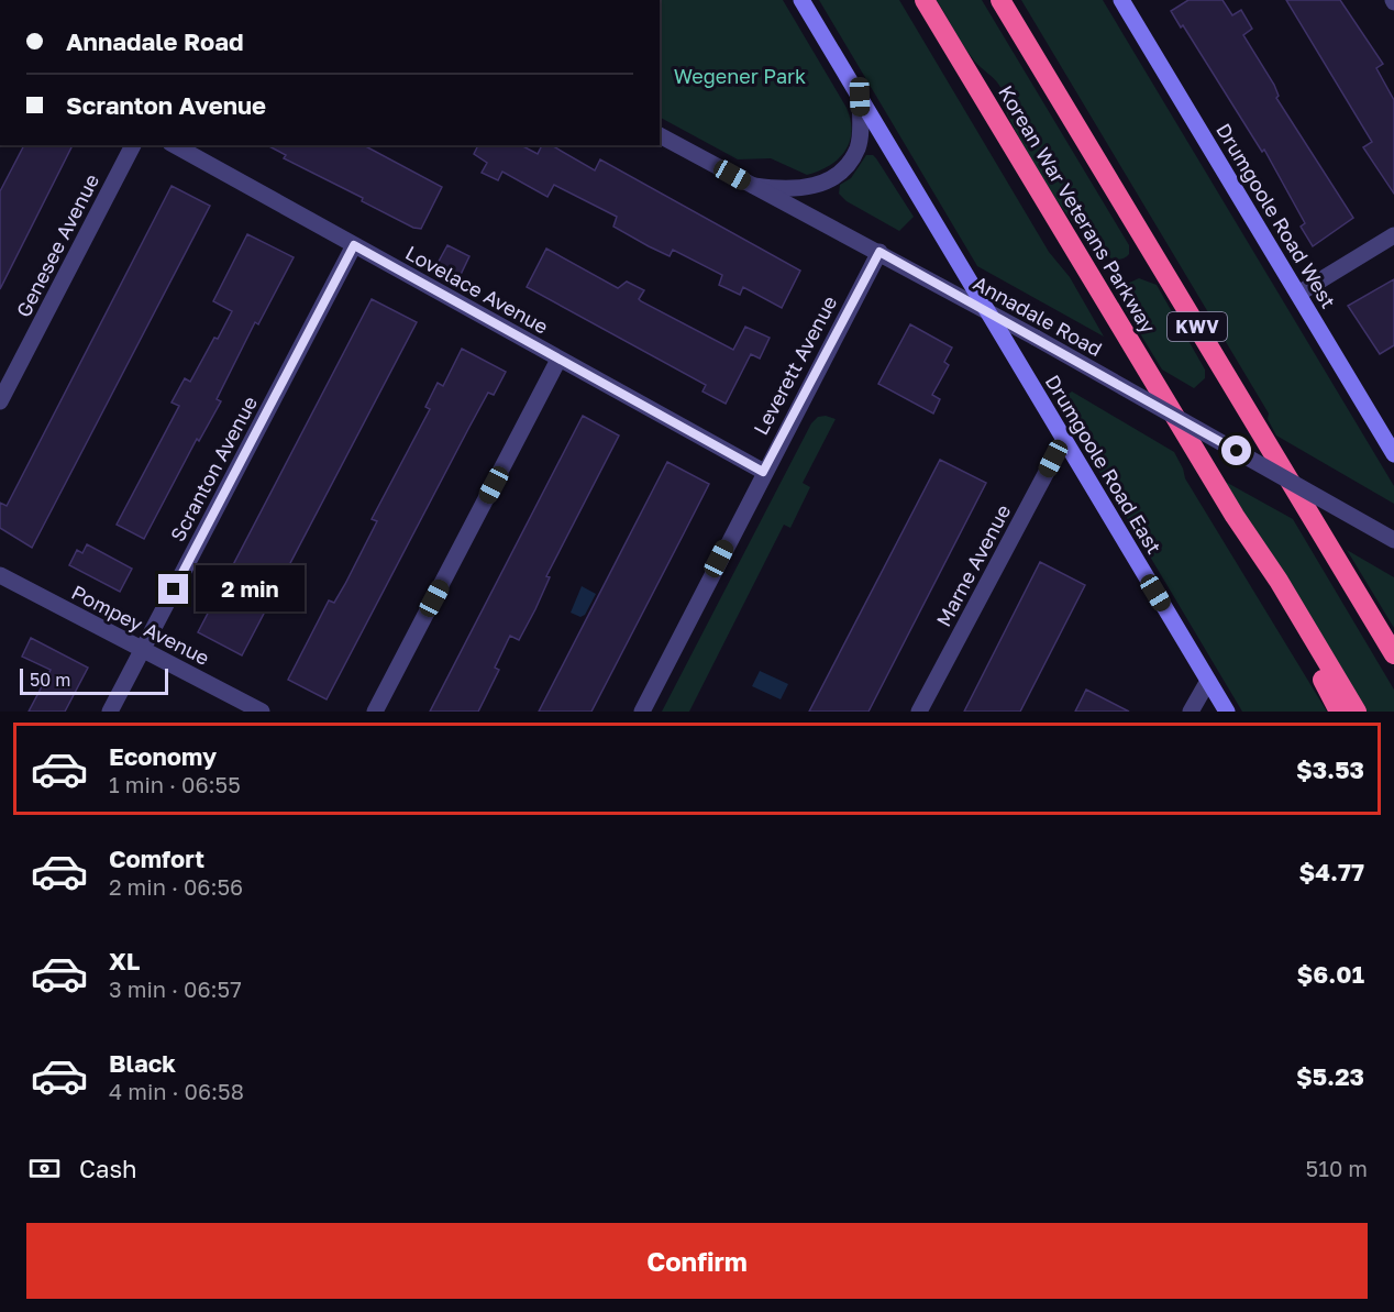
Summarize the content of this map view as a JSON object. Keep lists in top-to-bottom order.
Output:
{
  "streets": {
    "highway": ["Korean War Veterans Parkway", "KWV"],
    "main road": ["Drumgoole Road West", "Drumgoole Road East"],
    "street": [
      "Genesee Avenue",
      "Lovelace Avenue",
      "Annadale Road",
      "Leverett Avenue",
      "Scranton Avenue",
      "Marne Avenue",
      "Pompey Avenue"
    ]
  },
  "crossings": [
    ["Lovelace Avenue", "Leverett Avenue"],
    ["Lovelace Avenue", "Scranton Avenue"],
    ["Annadale Road", "Leverett Avenue"],
    ["Annadale Road", "Drumgoole Road East"],
    ["Drumgoole Road East", "Marne Avenue"],
    ["Scranton Avenue", "Pompey Avenue"]
  ],
  "parks": ["Wegener Park"],
  "scale_bar": "50 m",
  "page": {
    "banner": ["Annadale Road", "Scranton Avenue"],
    "bubble": "2 min",
    "scale": "50 m",
    "list": [
      {
        "name": "Economy",
        "note": "1 min · 06:55",
        "value": "$3.53"
      },
      {
        "name": "Comfort",
        "note": "2 min · 06:56",
        "value": "$4.77"
      },
      {
        "name": "XL",
        "note": "3 min · 06:57",
        "value": "$6.01"
      },
      {
        "name": "Black",
        "note": "4 min · 06:58",
        "value": "$5.23"
      }
    ],
    "pay": ["Cash", "510 m"],
    "buttons": "Confirm"
  }
}
